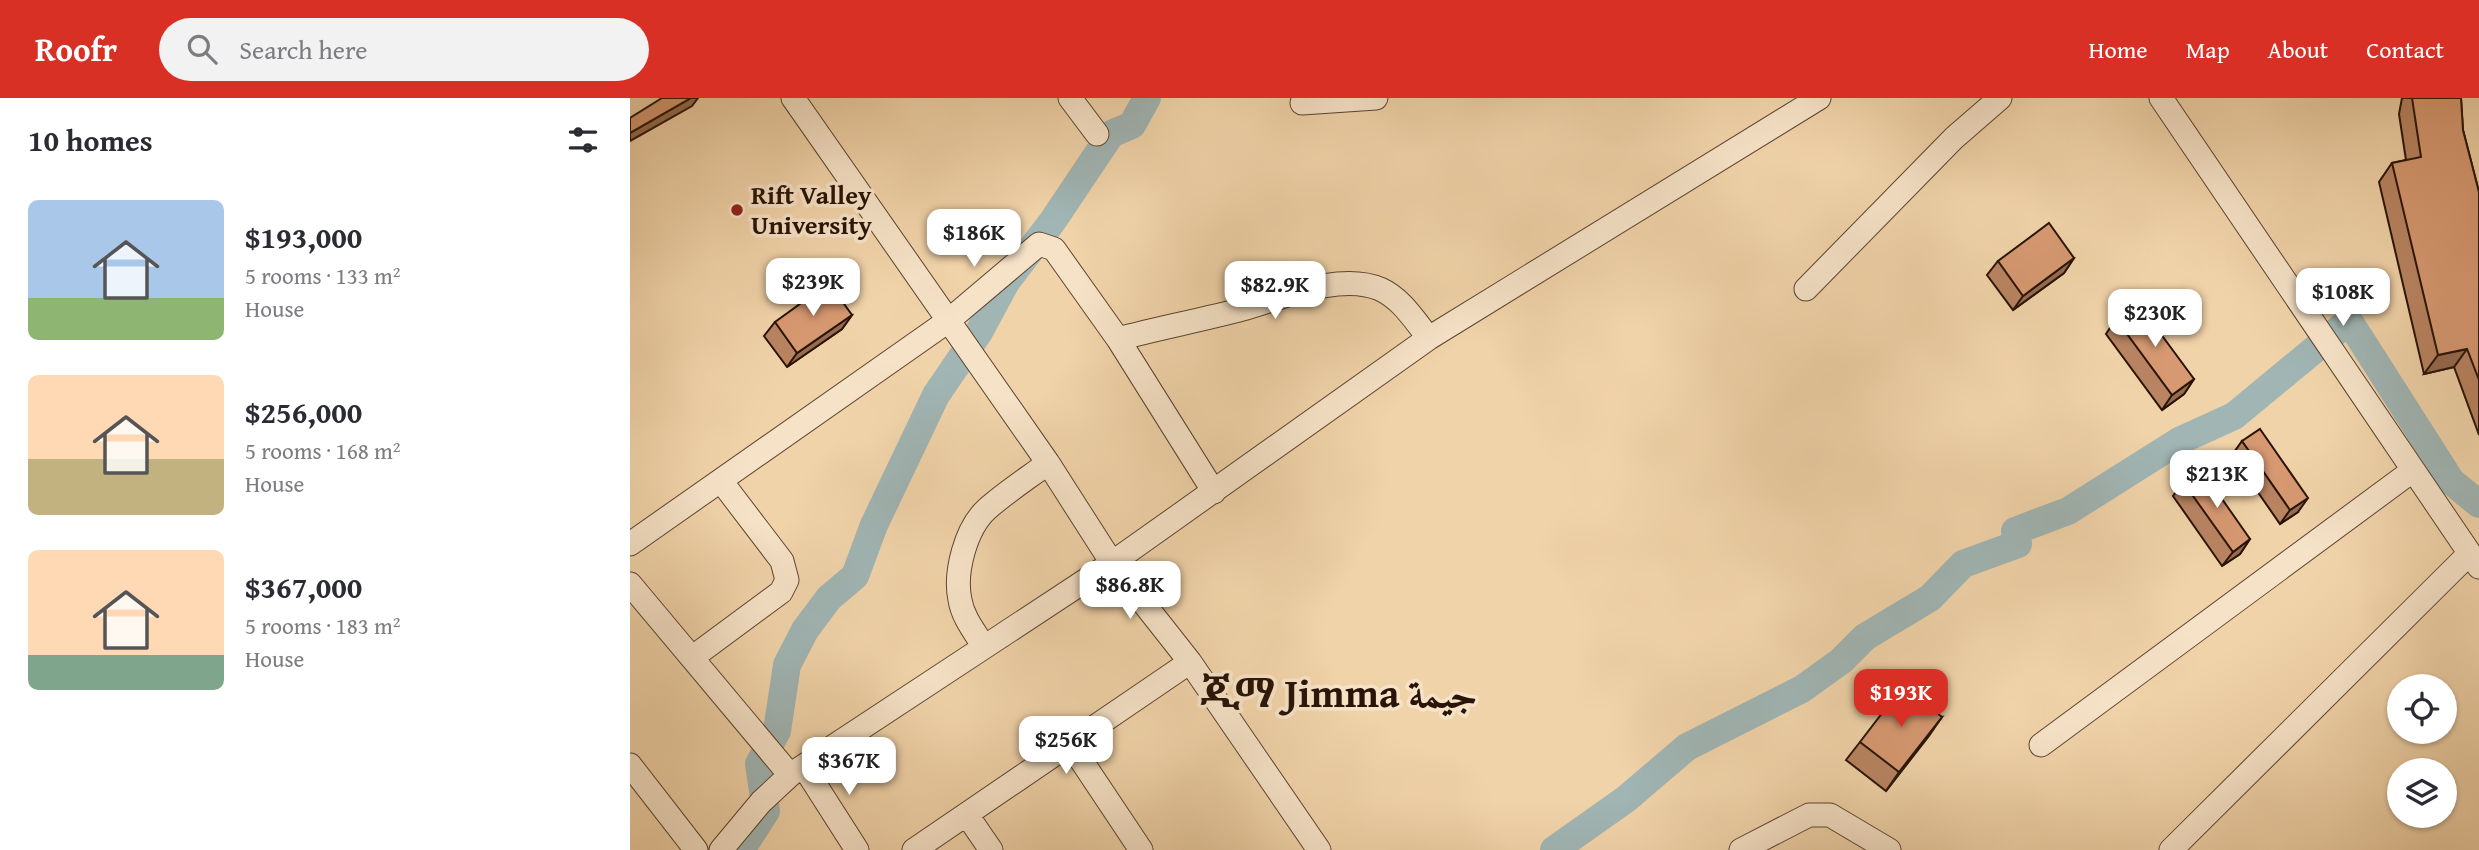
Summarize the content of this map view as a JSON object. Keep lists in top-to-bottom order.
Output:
{
  "districts": ["ጂማ Jimma جيمة"],
  "places": ["Rift Valley University"],
  "page": {
    "header": "Roofr",
    "search": "Search here",
    "nav": [
      "Home",
      "Map",
      "About",
      "Contact"
    ],
    "heading": "10 homes",
    "list": [
      {
        "name": "$193,000",
        "note": "5 rooms · 133 m² · House"
      },
      {
        "name": "$256,000",
        "note": "5 rooms · 168 m² · House"
      },
      {
        "name": "$367,000",
        "note": "5 rooms · 183 m² · House"
      }
    ],
    "price": [
      "$186K",
      "$239K",
      "$82.9K",
      "$108K",
      "$230K",
      "$213K",
      "$86.8K",
      "$193K",
      "$256K",
      "$367K"
    ]
  }
}
